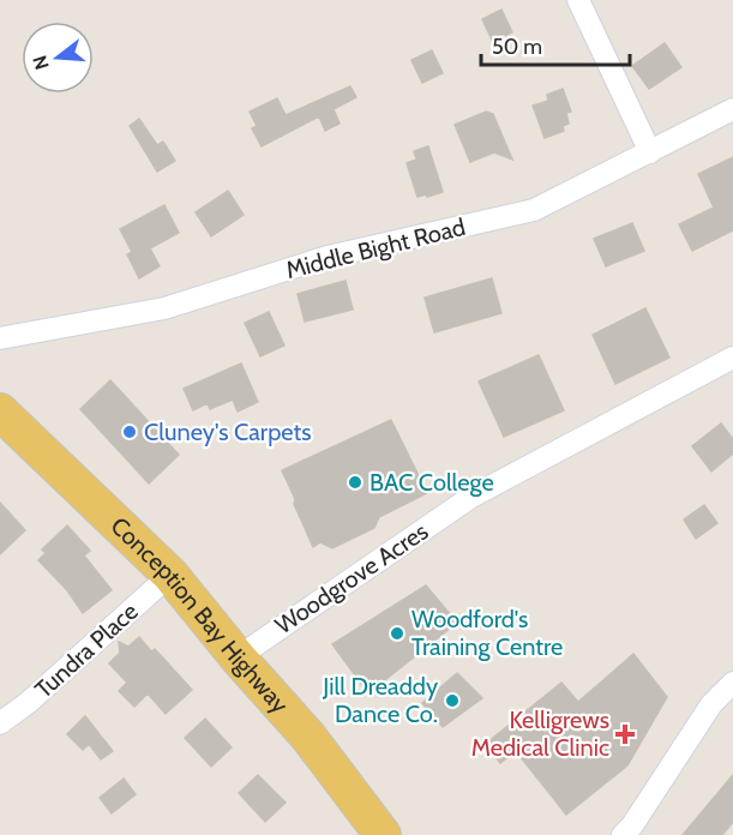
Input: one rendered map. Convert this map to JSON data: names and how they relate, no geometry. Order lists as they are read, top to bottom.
{
  "streets": {
    "main road": ["Conception Bay Highway"],
    "street": ["Middle Bight Road", "Woodgrove Acres", "Tundra Place"]
  },
  "crossings": [
    ["Woodgrove Acres", "Conception Bay Highway"],
    ["Conception Bay Highway", "Tundra Place"]
  ],
  "places": {
    "other": [
      "Cluney's Carpets",
      "BAC College",
      "Woodford's Training Centre",
      "Jill Dreaddy Dance Co."
    ],
    "health": ["Kelligrews Medical Clinic"]
  },
  "scale_bar": "50 m",
  "north": "left"
}
